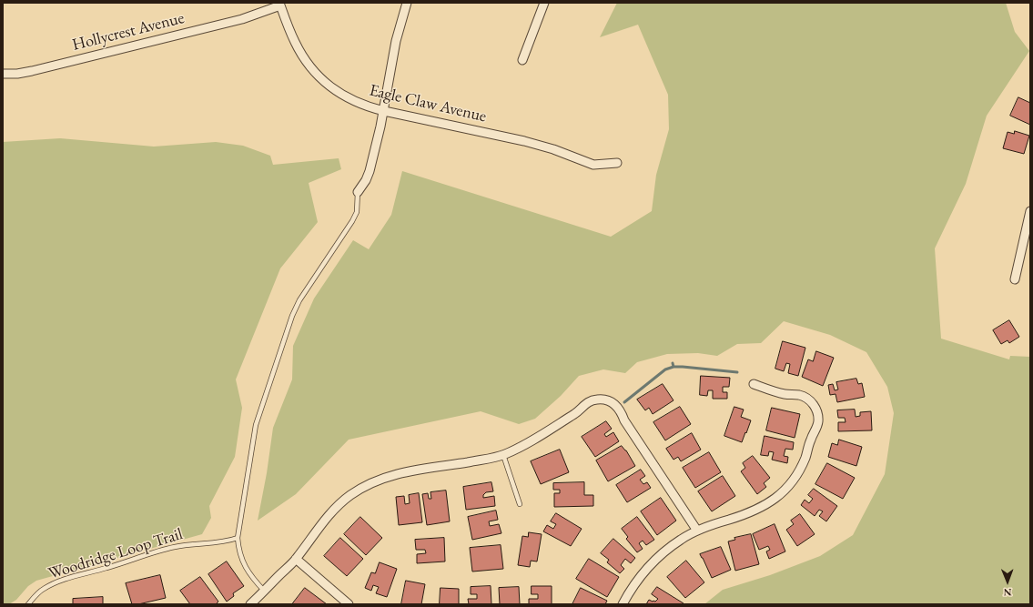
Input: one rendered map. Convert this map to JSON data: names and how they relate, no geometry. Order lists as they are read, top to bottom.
{
  "streets": {
    "street": ["Hollycrest Avenue", "Eagle Claw Avenue"],
    "lane": ["Woodridge Loop Trail"]
  },
  "crossings": [
    ["Hollycrest Avenue", "Eagle Claw Avenue"]
  ],
  "north": "bottom"
}
